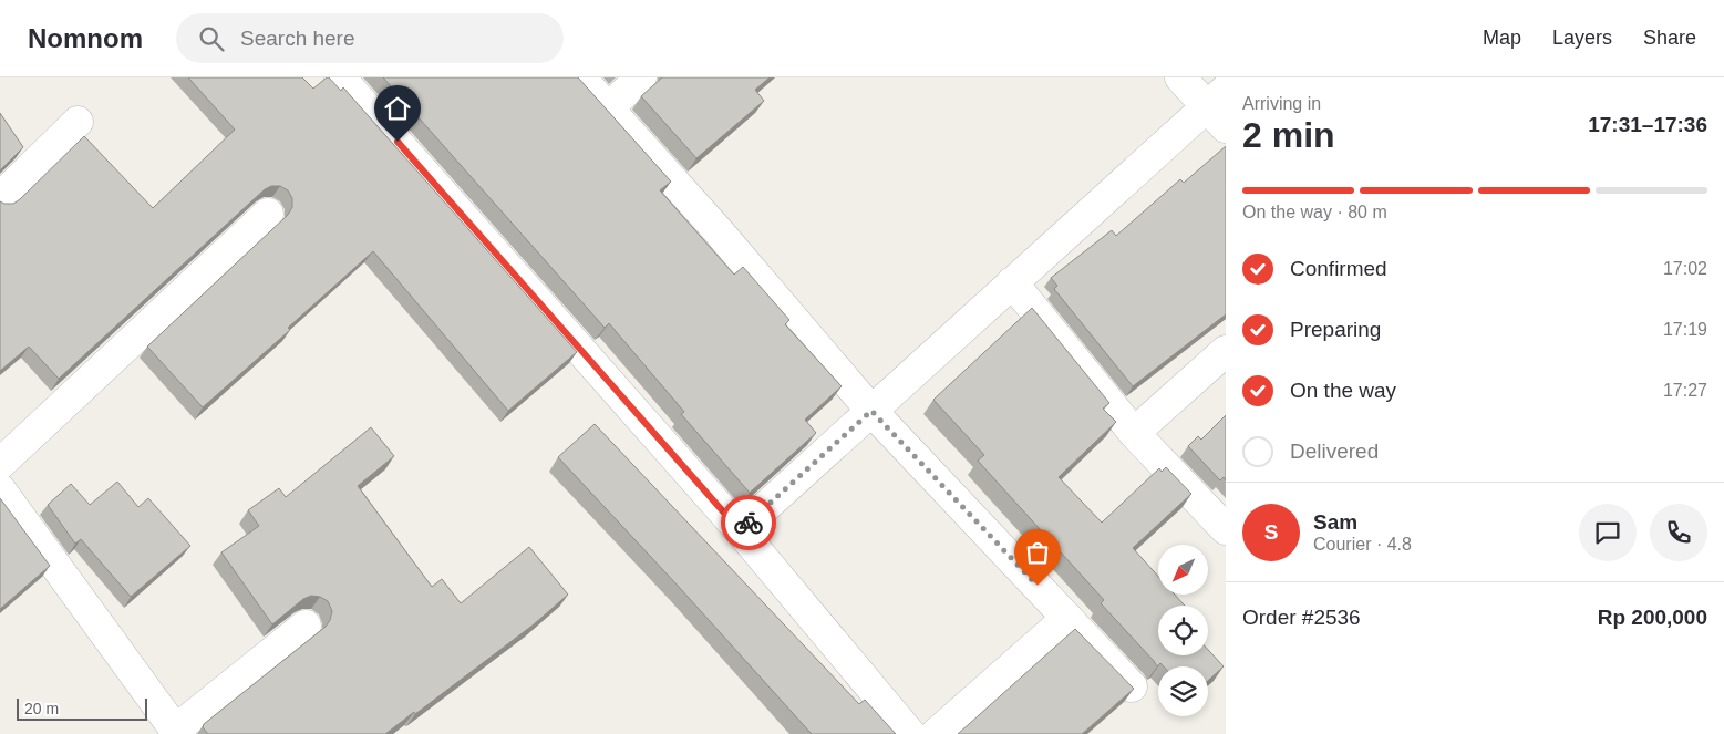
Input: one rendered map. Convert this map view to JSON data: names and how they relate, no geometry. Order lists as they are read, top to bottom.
{
  "scale_bar": "20 m",
  "north": "bottom left",
  "page": {
    "header": "Nomnom",
    "search": "Search here",
    "nav": ["Map", "Layers", "Share"],
    "heading": ["2 min", "Arriving in", "17:31–17:36"],
    "panel": [
      "Sam",
      "Courier · 4.8",
      "Order #2536",
      "Rp 200,000"
    ],
    "bar": "On the way · 80 m",
    "list": [
      ["Confirmed", "17:02"],
      ["Preparing", "17:19"],
      ["On the way", "17:27"],
      "Delivered"
    ],
    "round": "S",
    "scale": "20 m"
  }
}
